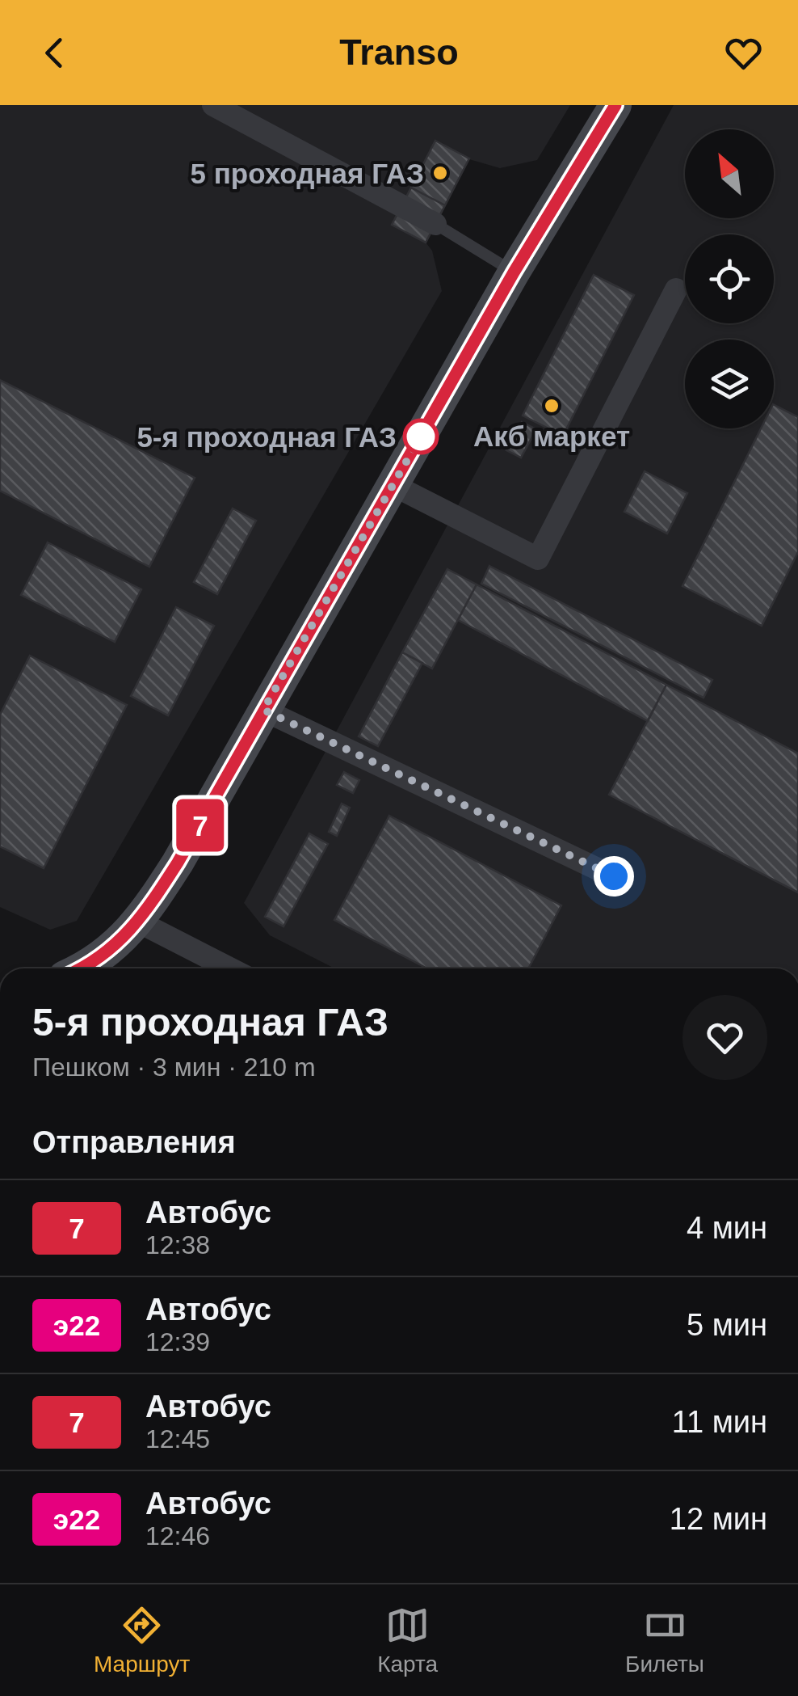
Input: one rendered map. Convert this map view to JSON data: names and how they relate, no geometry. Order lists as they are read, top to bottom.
{
  "places": ["5 проходная ГАЗ", "Акб маркет", "5-я проходная ГАЗ"],
  "lines": ["bus line 7"],
  "north": "top left",
  "page": {
    "header": "Transo",
    "on_map": "7",
    "heading": [
      ["5-я проходная ГАЗ", "Пешком · 3 мин · 210 m"],
      "Отправления"
    ],
    "list": [
      {
        "mark": "7",
        "name": "Автобус",
        "note": "12:38",
        "value": "4 мин"
      },
      {
        "mark": "э22",
        "name": "Автобус",
        "note": "12:39",
        "value": "5 мин"
      },
      {
        "mark": "7",
        "name": "Автобус",
        "note": "12:45",
        "value": "11 мин"
      },
      {
        "mark": "э22",
        "name": "Автобус",
        "note": "12:46",
        "value": "12 мин"
      }
    ],
    "tabs": ["Маршрут", "Карта", "Билеты"]
  }
}
